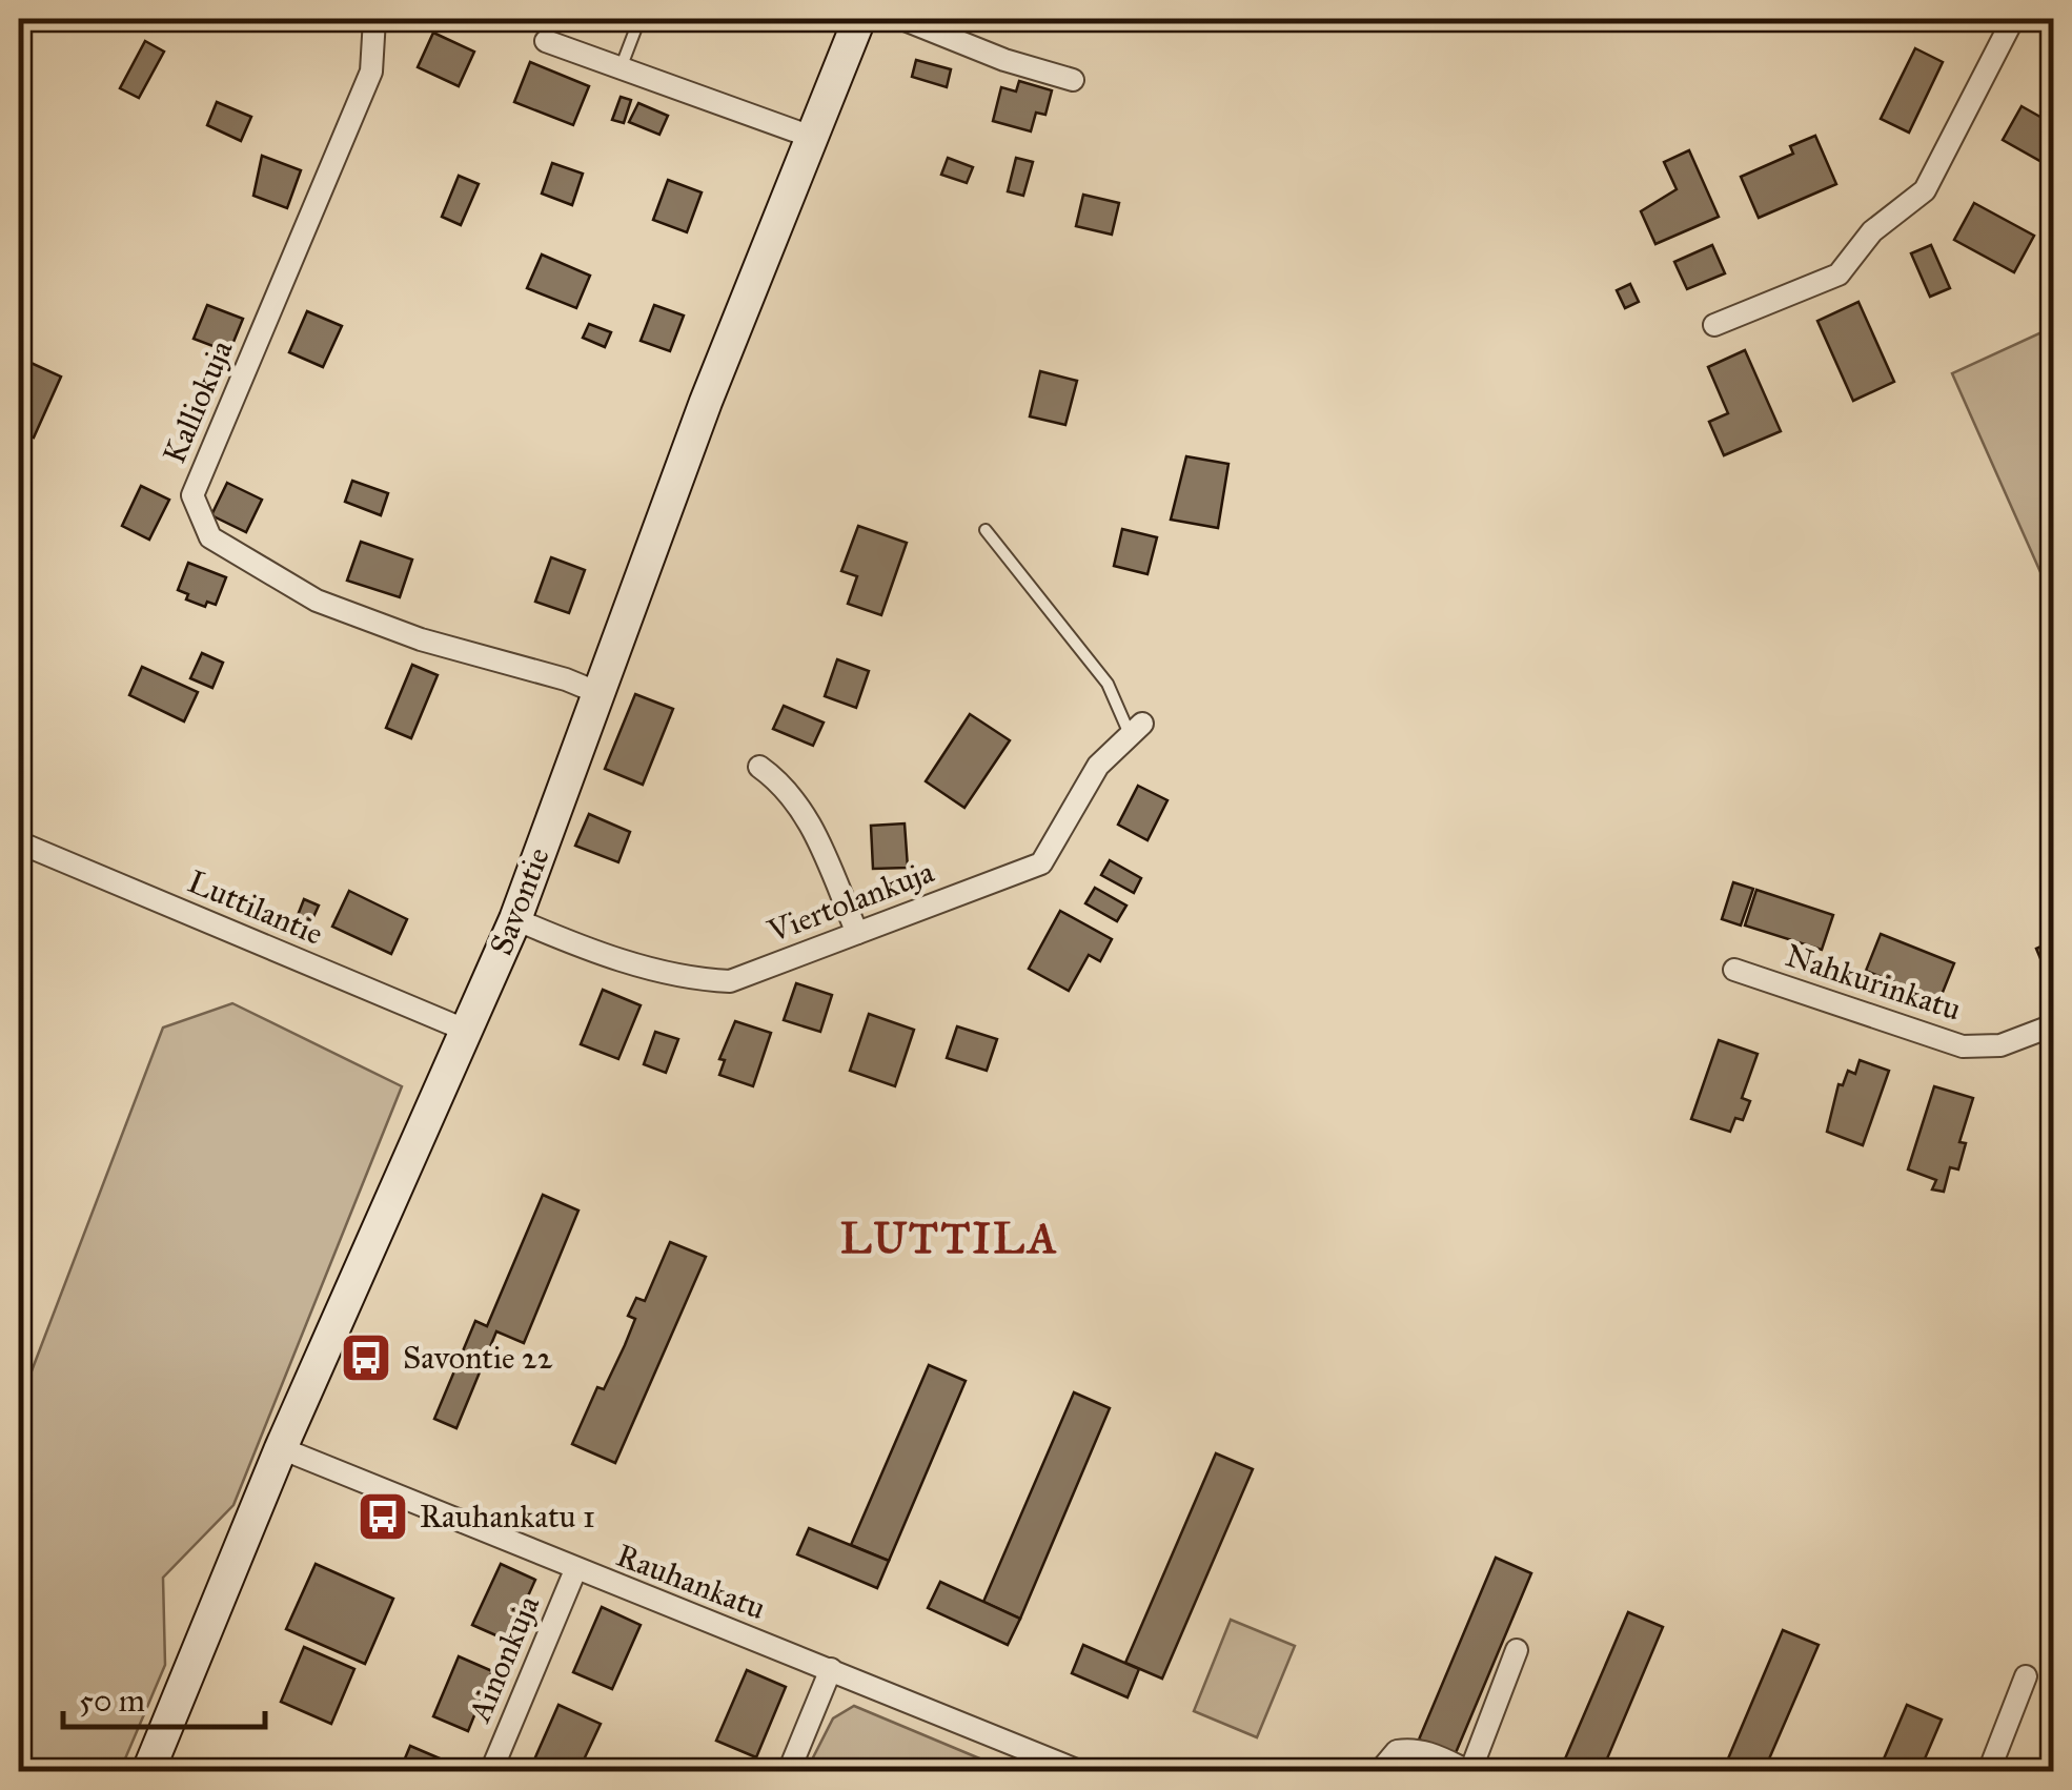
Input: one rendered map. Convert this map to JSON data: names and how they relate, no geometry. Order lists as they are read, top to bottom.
{
  "streets": {
    "street": [
      "Kalliokuja",
      "Savontie",
      "Viertolankuja",
      "Luttilantie",
      "Nahkurinkatu",
      "Rauhankatu",
      "Ainonkuja"
    ]
  },
  "crossings": [
    ["Kalliokuja", "Savontie"],
    ["Savontie", "Viertolankuja"],
    ["Savontie", "Luttilantie"],
    ["Savontie", "Rauhankatu"],
    ["Rauhankatu", "Ainonkuja"]
  ],
  "districts": ["LUTTILA"],
  "places": {
    "bus stop": ["Savontie 22", "Rauhankatu 1"]
  },
  "scale_bar": "50 m"
}
